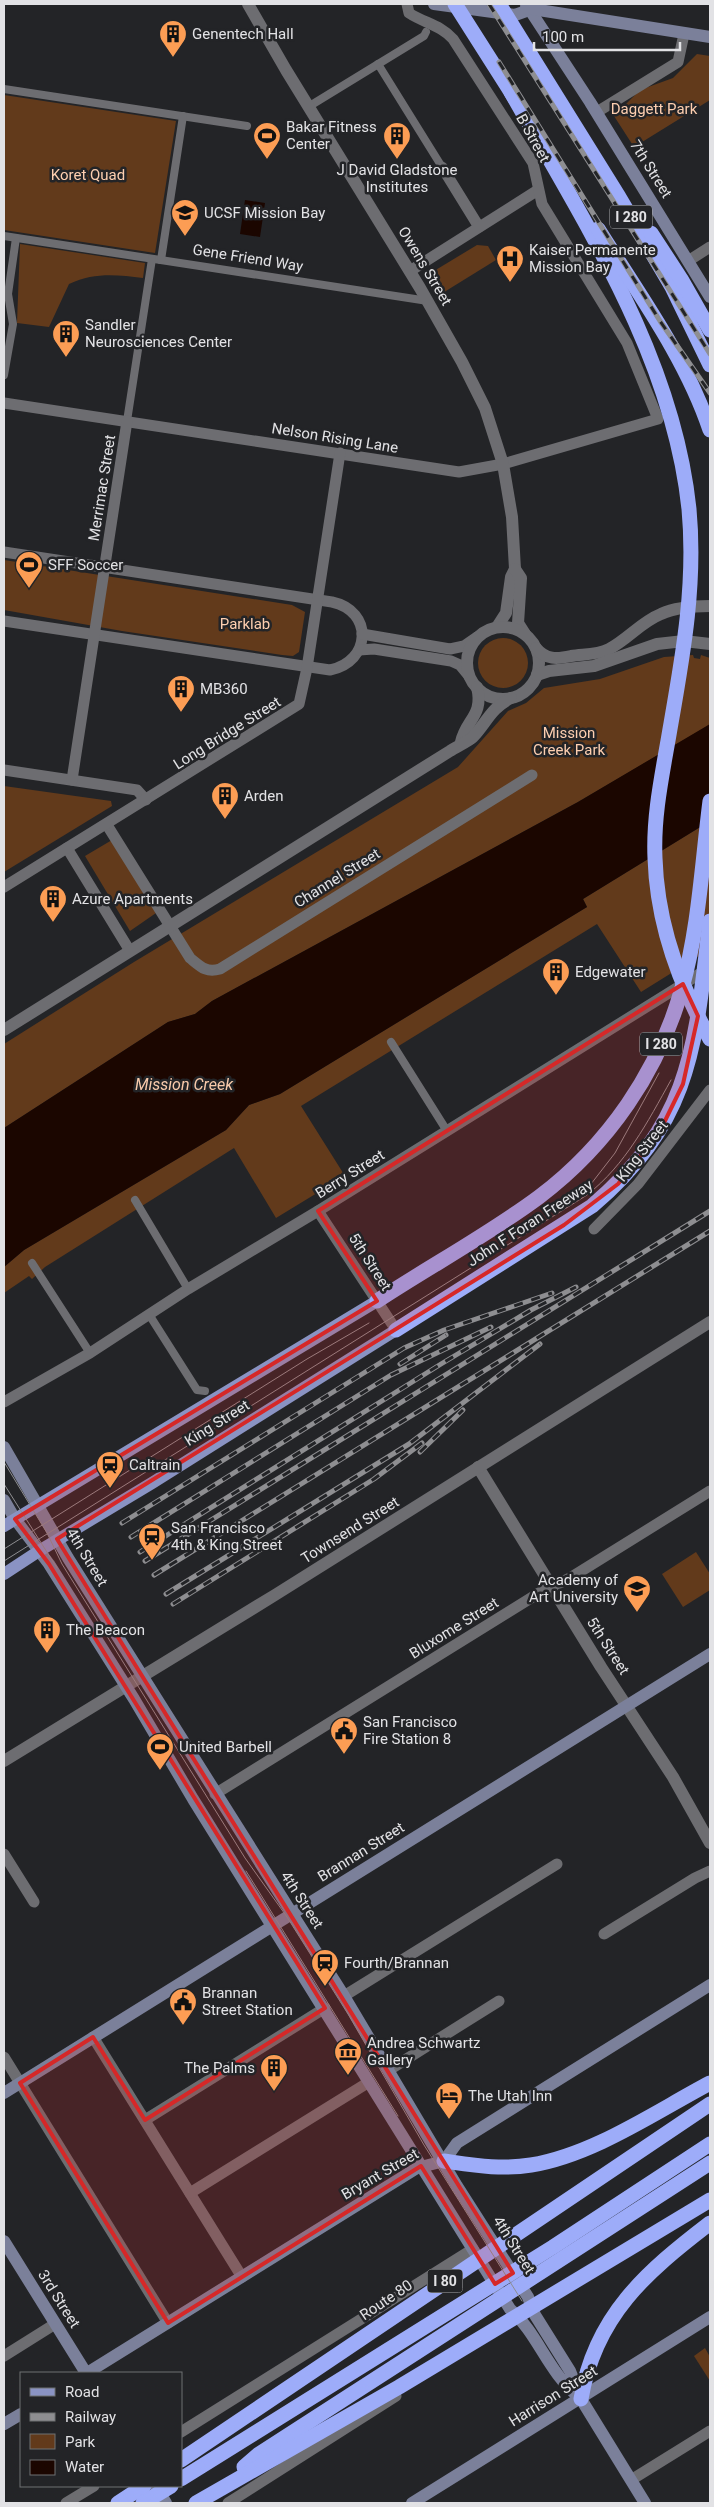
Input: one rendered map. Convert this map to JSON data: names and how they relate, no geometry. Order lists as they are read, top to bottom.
{
  "streets": {
    "highway": [
      "I 280",
      "John F Foran Freeway",
      "I 80",
      "Route 80"
    ],
    "main road": [
      "7th Street",
      "King Street",
      "4th Street",
      "Brannan Street",
      "Bryant Street",
      "3rd Street",
      "Harrison Street"
    ],
    "street": [
      "B Street",
      "Gene Friend Way",
      "Owens Street",
      "Nelson Rising Lane",
      "Merrimac Street",
      "Long Bridge Street",
      "Channel Street",
      "Berry Street",
      "5th Street",
      "Townsend Street",
      "Bluxome Street"
    ]
  },
  "crossings": [
    ["B Street", "Nelson Rising Lane"],
    ["I 280", "King Street"],
    ["I 280", "5th Street"],
    ["Gene Friend Way", "Owens Street"],
    ["Gene Friend Way", "Merrimac Street"],
    ["Owens Street", "Nelson Rising Lane"],
    ["Nelson Rising Lane", "Merrimac Street"],
    ["Nelson Rising Lane", "Long Bridge Street"],
    ["King Street", "John F Foran Freeway"],
    ["King Street", "5th Street"],
    ["King Street", "4th Street"],
    ["Berry Street", "5th Street"],
    ["John F Foran Freeway", "5th Street"],
    ["5th Street", "Townsend Street"],
    ["5th Street", "Bluxome Street"],
    ["5th Street", "Brannan Street"],
    ["Townsend Street", "4th Street"],
    ["4th Street", "Bluxome Street"],
    ["4th Street", "Brannan Street"],
    ["4th Street", "Bryant Street"],
    ["4th Street", "Harrison Street"]
  ],
  "water": ["Mission Creek"],
  "parks": [
    "Daggett Park",
    "Koret Quad",
    "Parklab",
    "Mission Creek Park"
  ],
  "places": {
    "building": [
      "Genentech Hall",
      "J David Gladstone Institutes",
      "Sandler Neurosciences Center",
      "MB360",
      "Arden",
      "Azure Apartments",
      "Edgewater",
      "The Beacon",
      "The Palms"
    ],
    "sports": ["Bakar Fitness Center", "SFF Soccer", "United Barbell"],
    "school or university": ["UCSF Mission Bay", "Academy of Art University"],
    "hospital": ["Kaiser Permanente Mission Bay"],
    "station": ["Caltrain", "San Francisco 4th & King Street", "Fourth/Brannan"],
    "public building": ["San Francisco Fire Station 8", "Brannan Street Station"],
    "museum": ["Andrea Schwartz Gallery"],
    "hotel": ["The Utah Inn"]
  },
  "legend": [
    "Road",
    "Railway",
    "Park",
    "Water"
  ],
  "scale_bar": "100 m"
}
